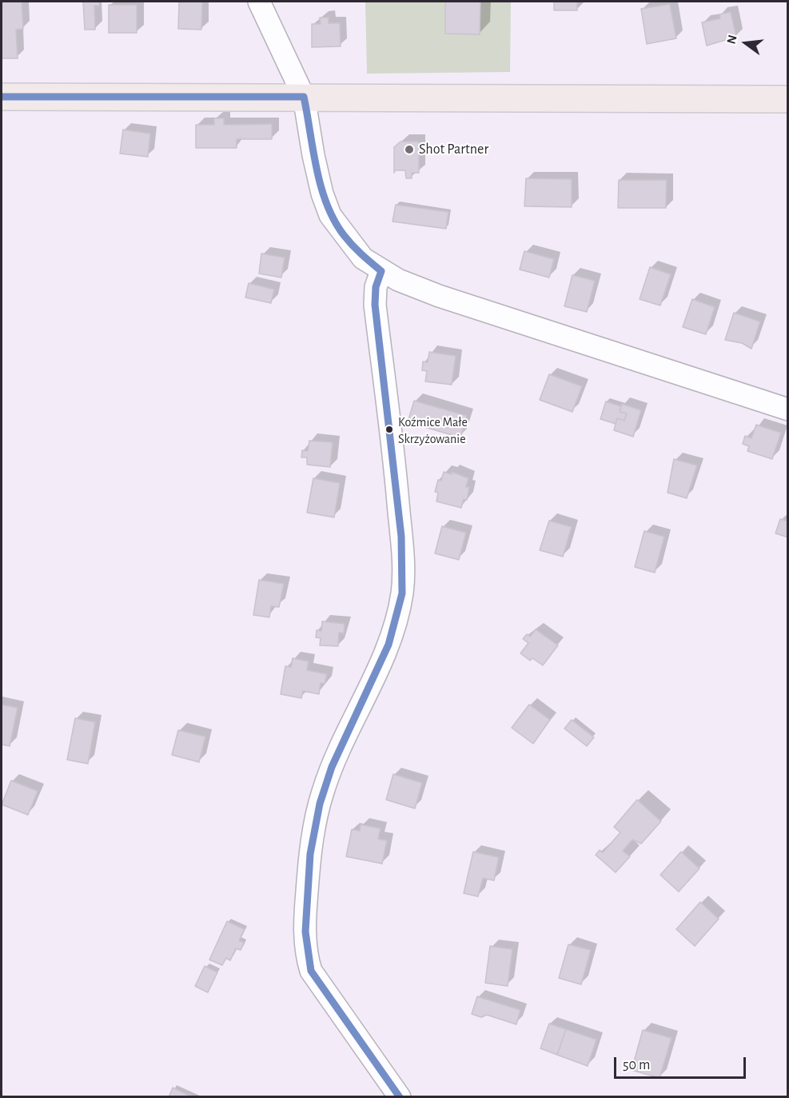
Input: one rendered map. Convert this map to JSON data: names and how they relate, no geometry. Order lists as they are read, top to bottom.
{
  "places": ["Shot Partner", "Koźmice Małe Skrzyżowanie"],
  "scale_bar": "50 m",
  "north": "left"
}
